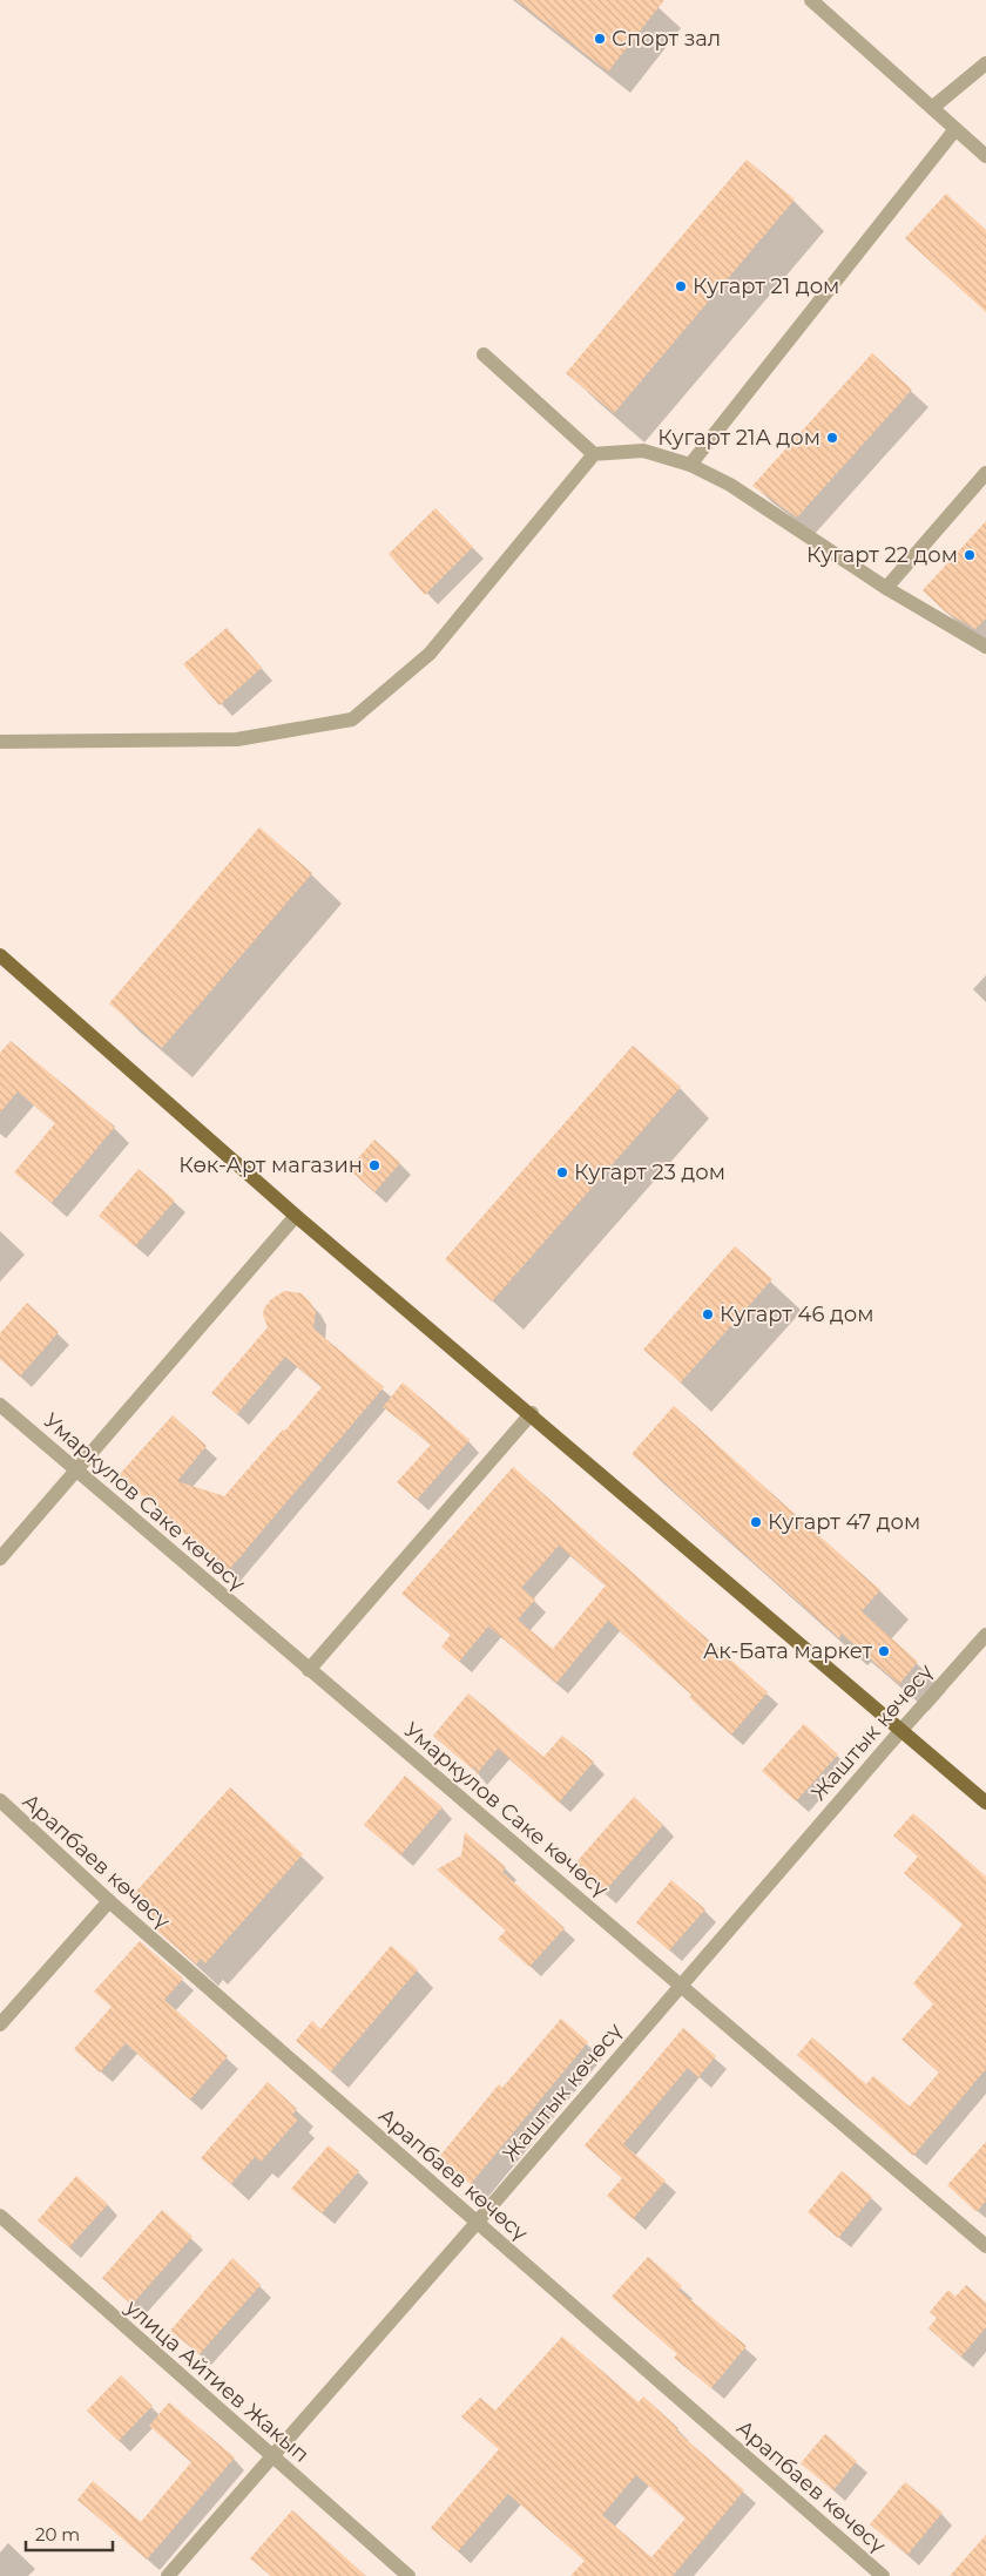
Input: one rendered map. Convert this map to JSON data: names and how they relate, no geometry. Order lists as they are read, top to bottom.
{
  "streets": {
    "street": [
      "Умаркулов Саке көчөсү",
      "Жаштык көчөсү",
      "Арапбаев көчөсү",
      "улица Айтиев Жакып"
    ]
  },
  "crossings": [
    ["Умаркулов Саке көчөсү", "Жаштык көчөсү"],
    ["Жаштык көчөсү", "Арапбаев көчөсү"],
    ["Жаштык көчөсү", "улица Айтиев Жакып"]
  ],
  "places": [
    "Спорт зал",
    "Кугарт 21 дом",
    "Кугарт 21А дом",
    "Кугарт 22 дом",
    "Көк-Арт магазин",
    "Кугарт 23 дом",
    "Кугарт 46 дом",
    "Кугарт 47 дом",
    "Ак-Бата маркет"
  ],
  "scale_bar": "20 m"
}
